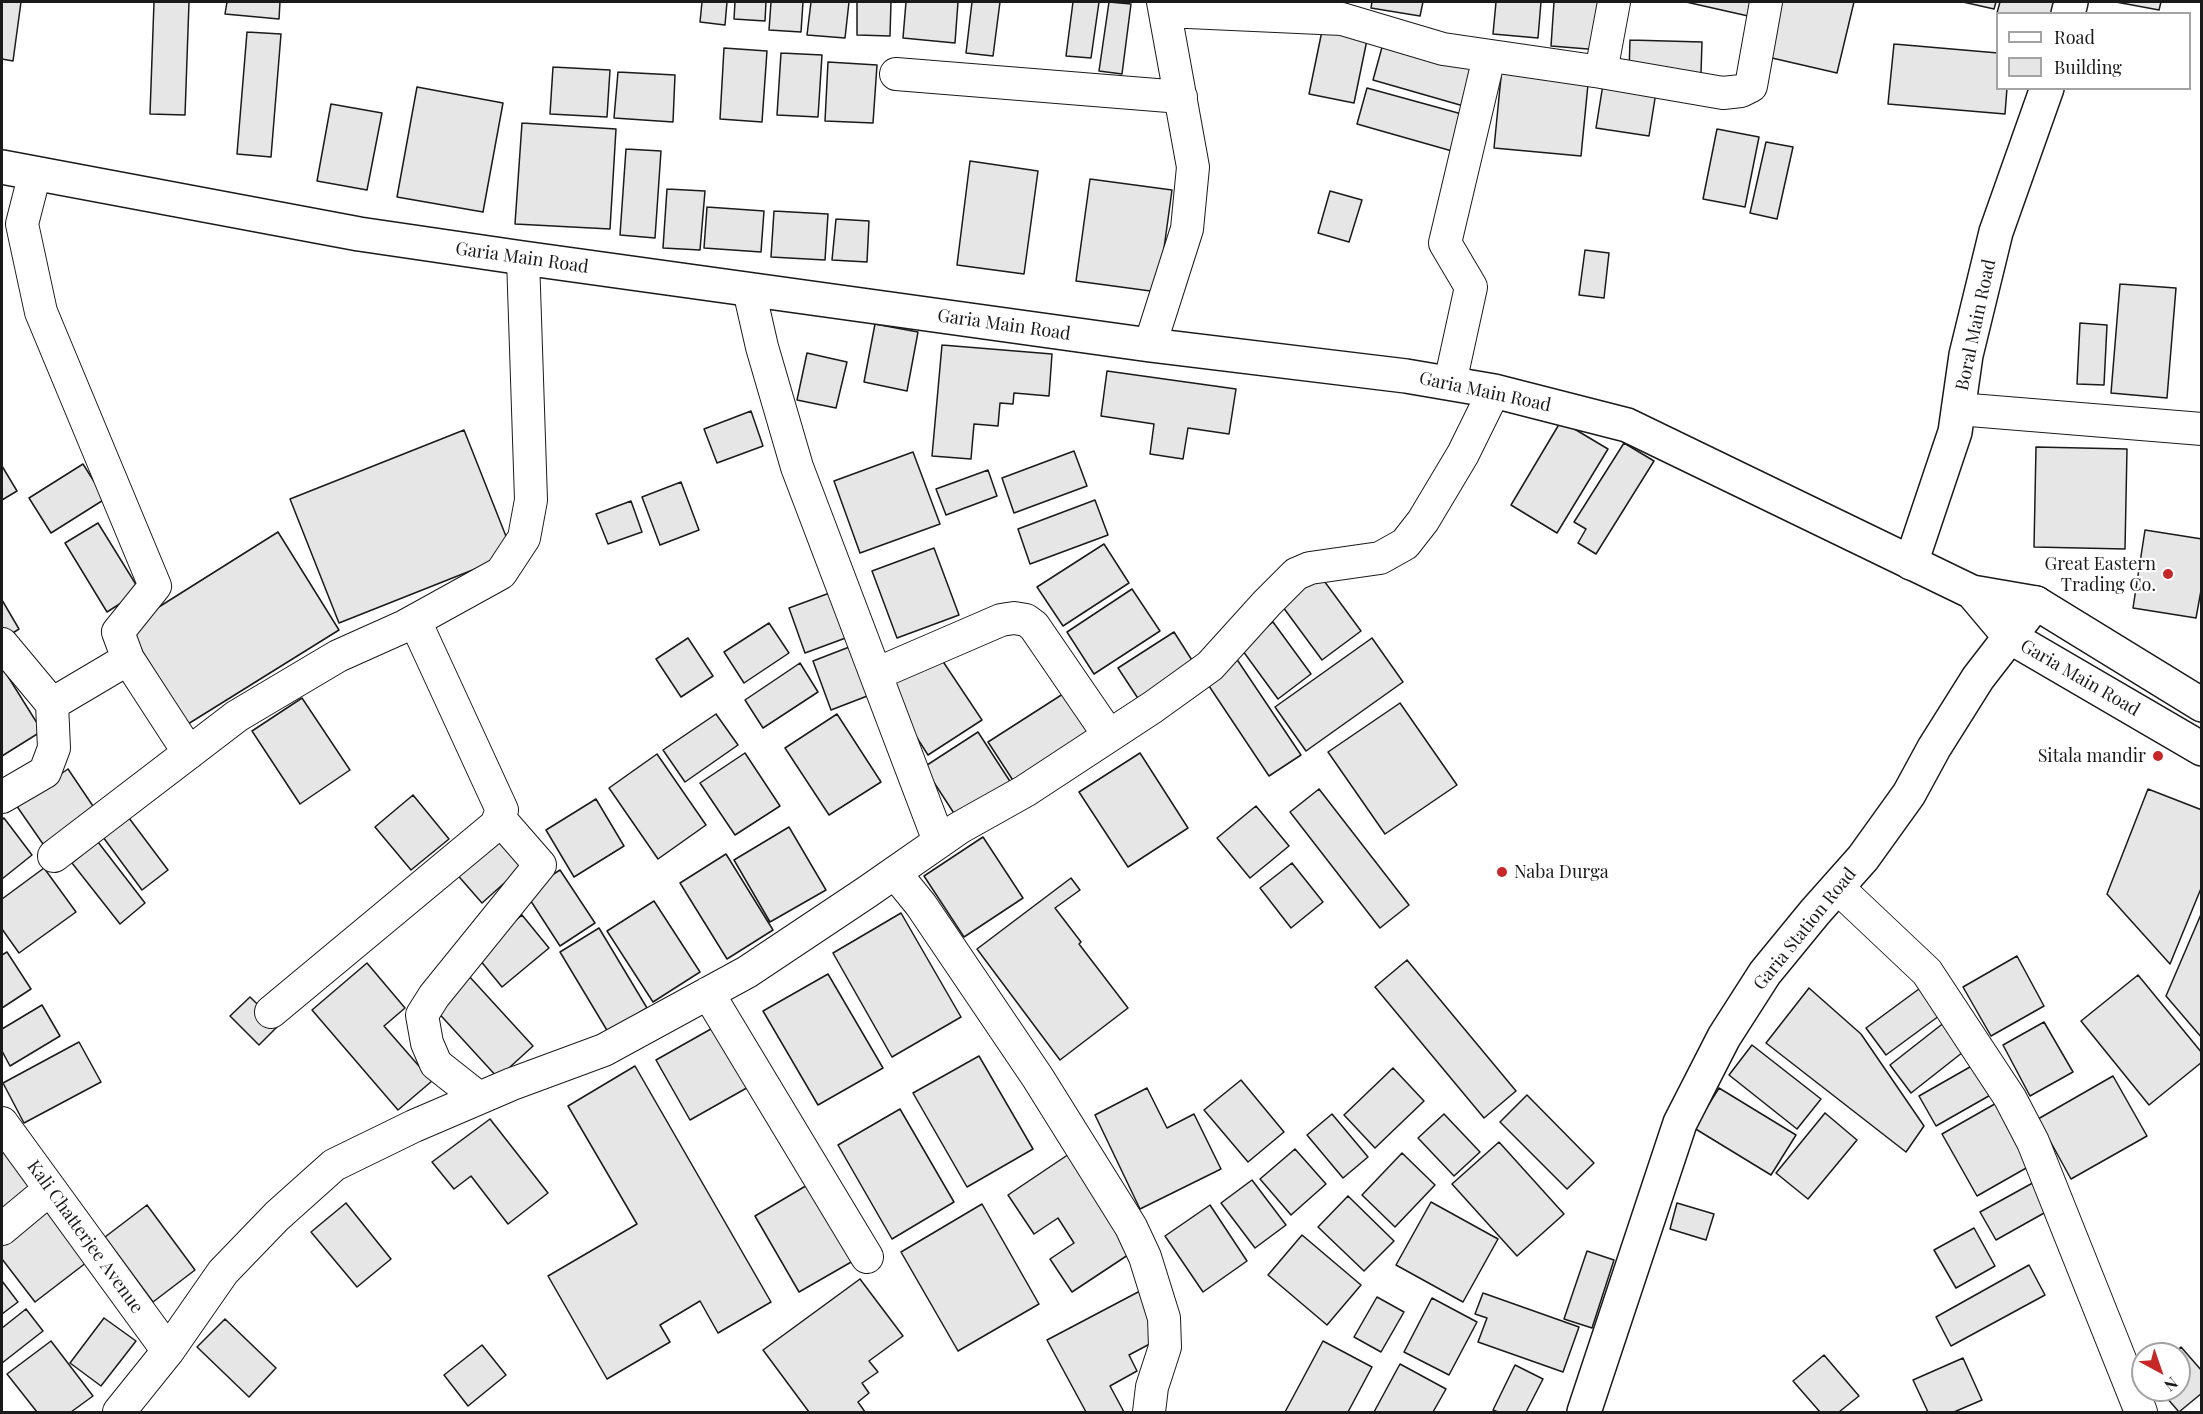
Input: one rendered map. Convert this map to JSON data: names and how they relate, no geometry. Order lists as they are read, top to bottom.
{
  "streets": {
    "main road": ["Garia Main Road", "Boral Main Road", "Garia Station Road"],
    "street": ["Kali Chatterjee Avenue"]
  },
  "crossings": [
    ["Garia Main Road", "Boral Main Road"],
    ["Garia Main Road", "Garia Station Road"]
  ],
  "places": ["Great Eastern Trading Co.", "Sitala mandir", "Naba Durga"],
  "legend": ["Road", "Building"],
  "north": "bottom right"
}
